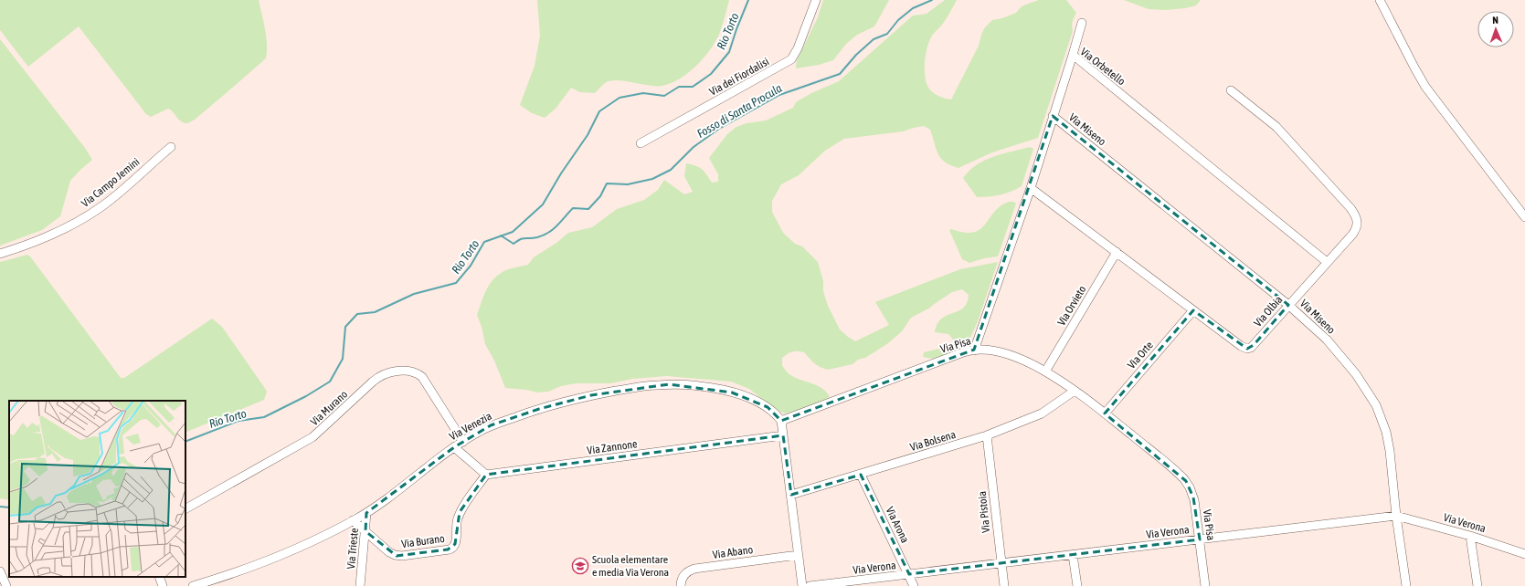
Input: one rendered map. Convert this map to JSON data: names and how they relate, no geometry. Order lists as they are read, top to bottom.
{
  "streets": {
    "street": [
      "Via Orbetello",
      "Via dei Fiordalisi",
      "Via Miseno",
      "Via Campo Jemini",
      "Via Orvieto",
      "Via Olbia",
      "Via Pisa",
      "Via Orte",
      "Via Murano",
      "Via Venezia",
      "Via Bolsena",
      "Via Zannone",
      "Via Pistoia",
      "Via Verona",
      "Via Arona",
      "Via Burano",
      "Via Trieste",
      "Via Abano"
    ]
  },
  "crossings": [
    ["Via Orbetello", "Via Miseno"],
    ["Via Orbetello", "Via Olbia"],
    ["Via Orbetello", "Via Pisa"],
    ["Via Miseno", "Via Olbia"],
    ["Via Miseno", "Via Verona"],
    ["Via Orvieto", "Via Olbia"],
    ["Via Orvieto", "Via Pisa"],
    ["Via Olbia", "Via Orte"],
    ["Via Pisa", "Via Orte"],
    ["Via Pisa", "Via Venezia"],
    ["Via Pisa", "Via Bolsena"],
    ["Via Pisa", "Via Verona"],
    ["Via Murano", "Via Venezia"],
    ["Via Venezia", "Via Trieste"],
    ["Via Bolsena", "Via Pistoia"],
    ["Via Bolsena", "Via Arona"],
    ["Via Zannone", "Via Burano"],
    ["Via Pistoia", "Via Verona"],
    ["Via Verona", "Via Arona"],
    ["Via Burano", "Via Trieste"]
  ],
  "water": ["Rio Torto", "Fosso di Santa Procula"],
  "places": {
    "school or university": ["Scuola elementare e media Via Verona"]
  },
  "north": "top"
}
